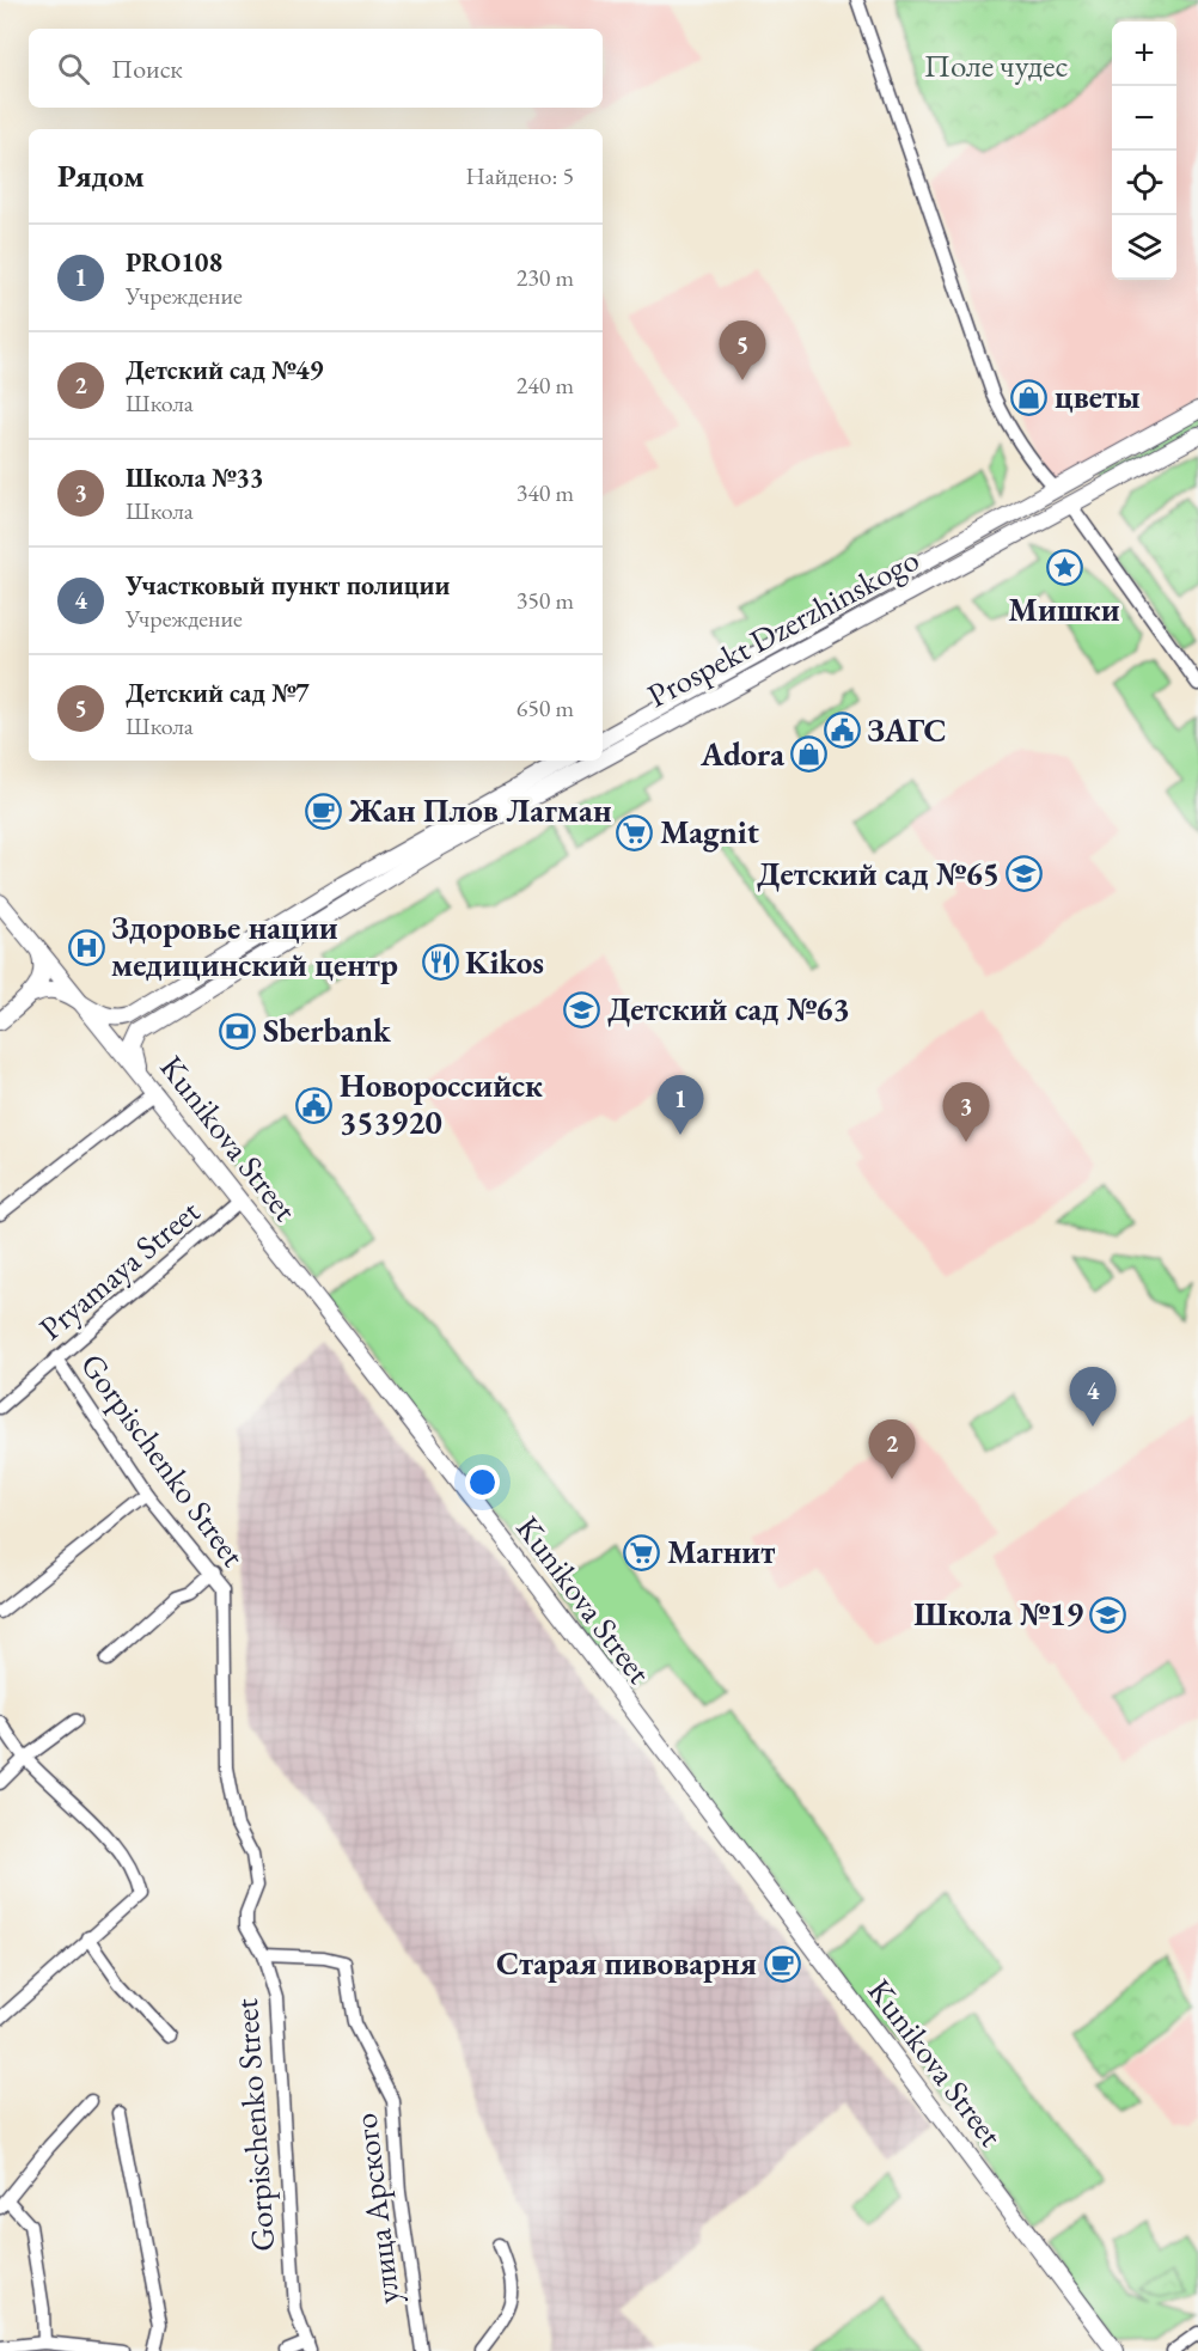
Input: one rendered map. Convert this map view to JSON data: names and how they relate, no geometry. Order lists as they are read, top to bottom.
{
  "streets": {
    "street": [
      "Prospekt Dzerzhinskogo",
      "Kunikova Street",
      "Pryamaya Street",
      "Gorpischenko Street",
      "улица Арского"
    ]
  },
  "crossings": [
    ["Kunikova Street", "Pryamaya Street"],
    ["Pryamaya Street", "Gorpischenko Street"],
    ["Gorpischenko Street", "улица Арского"]
  ],
  "parks": ["Поле чудес"],
  "places": {
    "shop": ["цветы", "Adora"],
    "place": ["Мишки"],
    "public building": ["ЗАГС", "Новороссийск 353920"],
    "cafe": ["Жан Плов Лагман", "Старая пивоварня"],
    "supermarket": ["Magnit", "Магнит"],
    "school or university": ["Детский сад №65", "Детский сад №63", "Школа №19"],
    "hospital": ["Здоровье нации медицинский центр"],
    "restaurant": ["Kikos"],
    "bank": ["Sberbank"]
  },
  "page": {
    "map_buttons": ["+", "−"],
    "search": "Поиск",
    "heading": ["Рядом", "Найдено: 5"],
    "list": [
      {
        "mark": "1",
        "name": "PRO108",
        "note": "Учреждение",
        "value": "230 m"
      },
      {
        "mark": "2",
        "name": "Детский сад №49",
        "note": "Школа",
        "value": "240 m"
      },
      {
        "mark": "3",
        "name": "Школа №33",
        "note": "Школа",
        "value": "340 m"
      },
      {
        "mark": "4",
        "name": "Участковый пункт полиции",
        "note": "Учреждение",
        "value": "350 m"
      },
      {
        "mark": "5",
        "name": "Детский сад №7",
        "note": "Школа",
        "value": "650 m"
      }
    ],
    "pins": [
      "5",
      "1",
      "3",
      "4",
      "2"
    ]
  }
}
